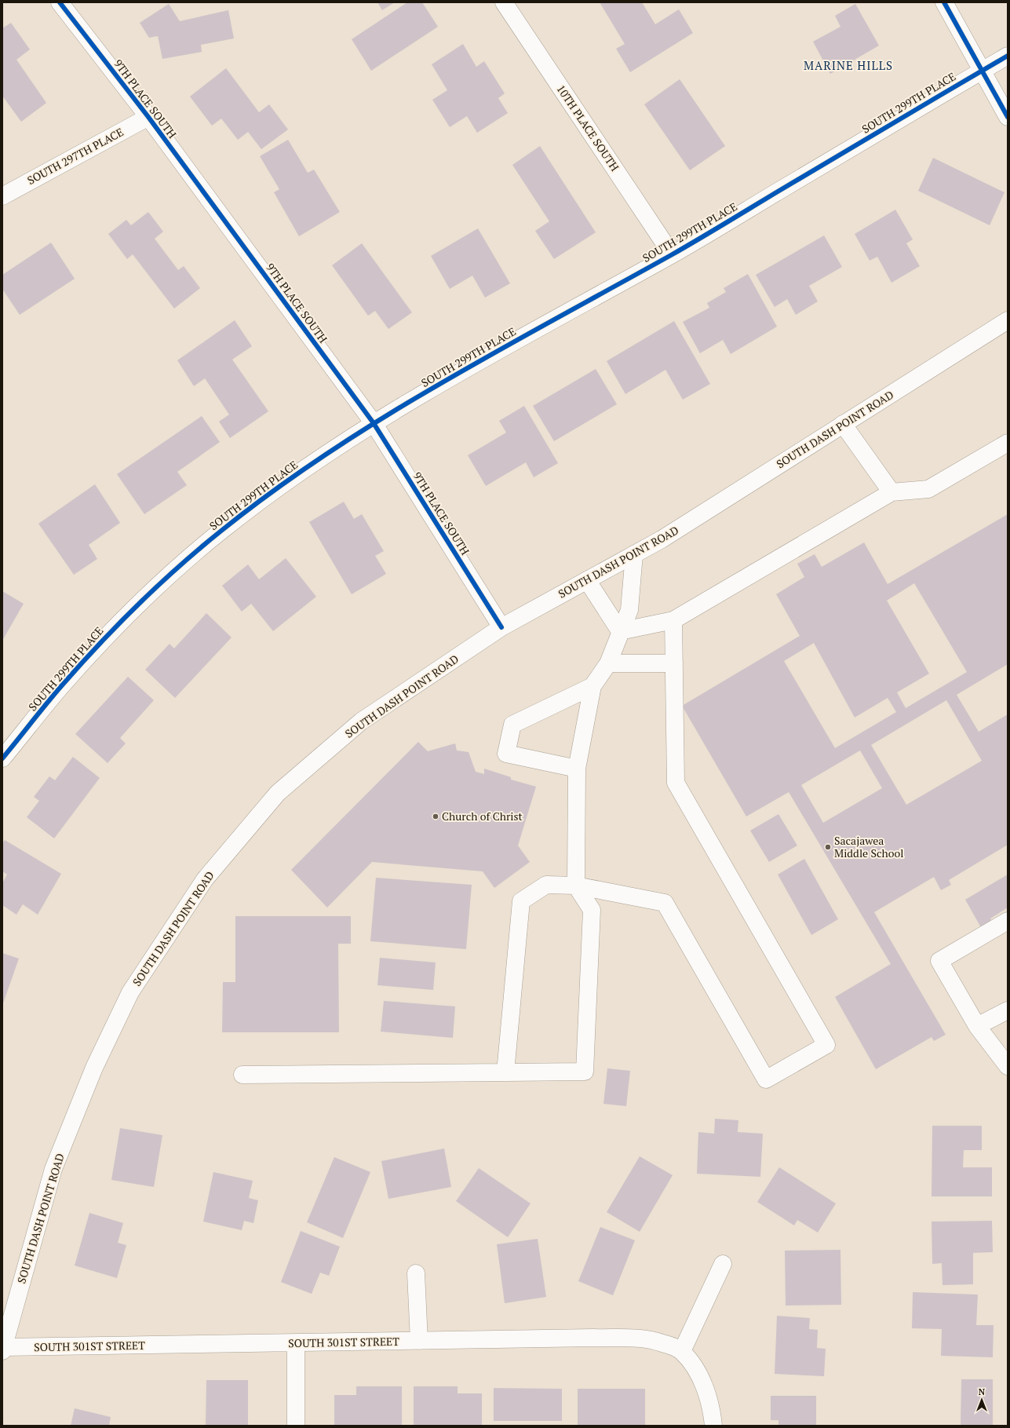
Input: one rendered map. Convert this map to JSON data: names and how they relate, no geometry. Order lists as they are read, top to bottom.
{
  "streets": {
    "street": [
      "9TH PLACE SOUTH",
      "SOUTH 299TH PLACE",
      "10TH PLACE SOUTH",
      "SOUTH 297TH PLACE",
      "SOUTH DASH POINT ROAD",
      "SOUTH 301ST STREET"
    ]
  },
  "crossings": [
    ["9TH PLACE SOUTH", "SOUTH 299TH PLACE"],
    ["9TH PLACE SOUTH", "SOUTH 297TH PLACE"],
    ["9TH PLACE SOUTH", "SOUTH DASH POINT ROAD"],
    ["SOUTH 299TH PLACE", "10TH PLACE SOUTH"],
    ["SOUTH DASH POINT ROAD", "SOUTH 301ST STREET"]
  ],
  "districts": ["MARINE HILLS"],
  "places": ["Church of Christ", "Sacajawea Middle School"],
  "north": "top"
}
